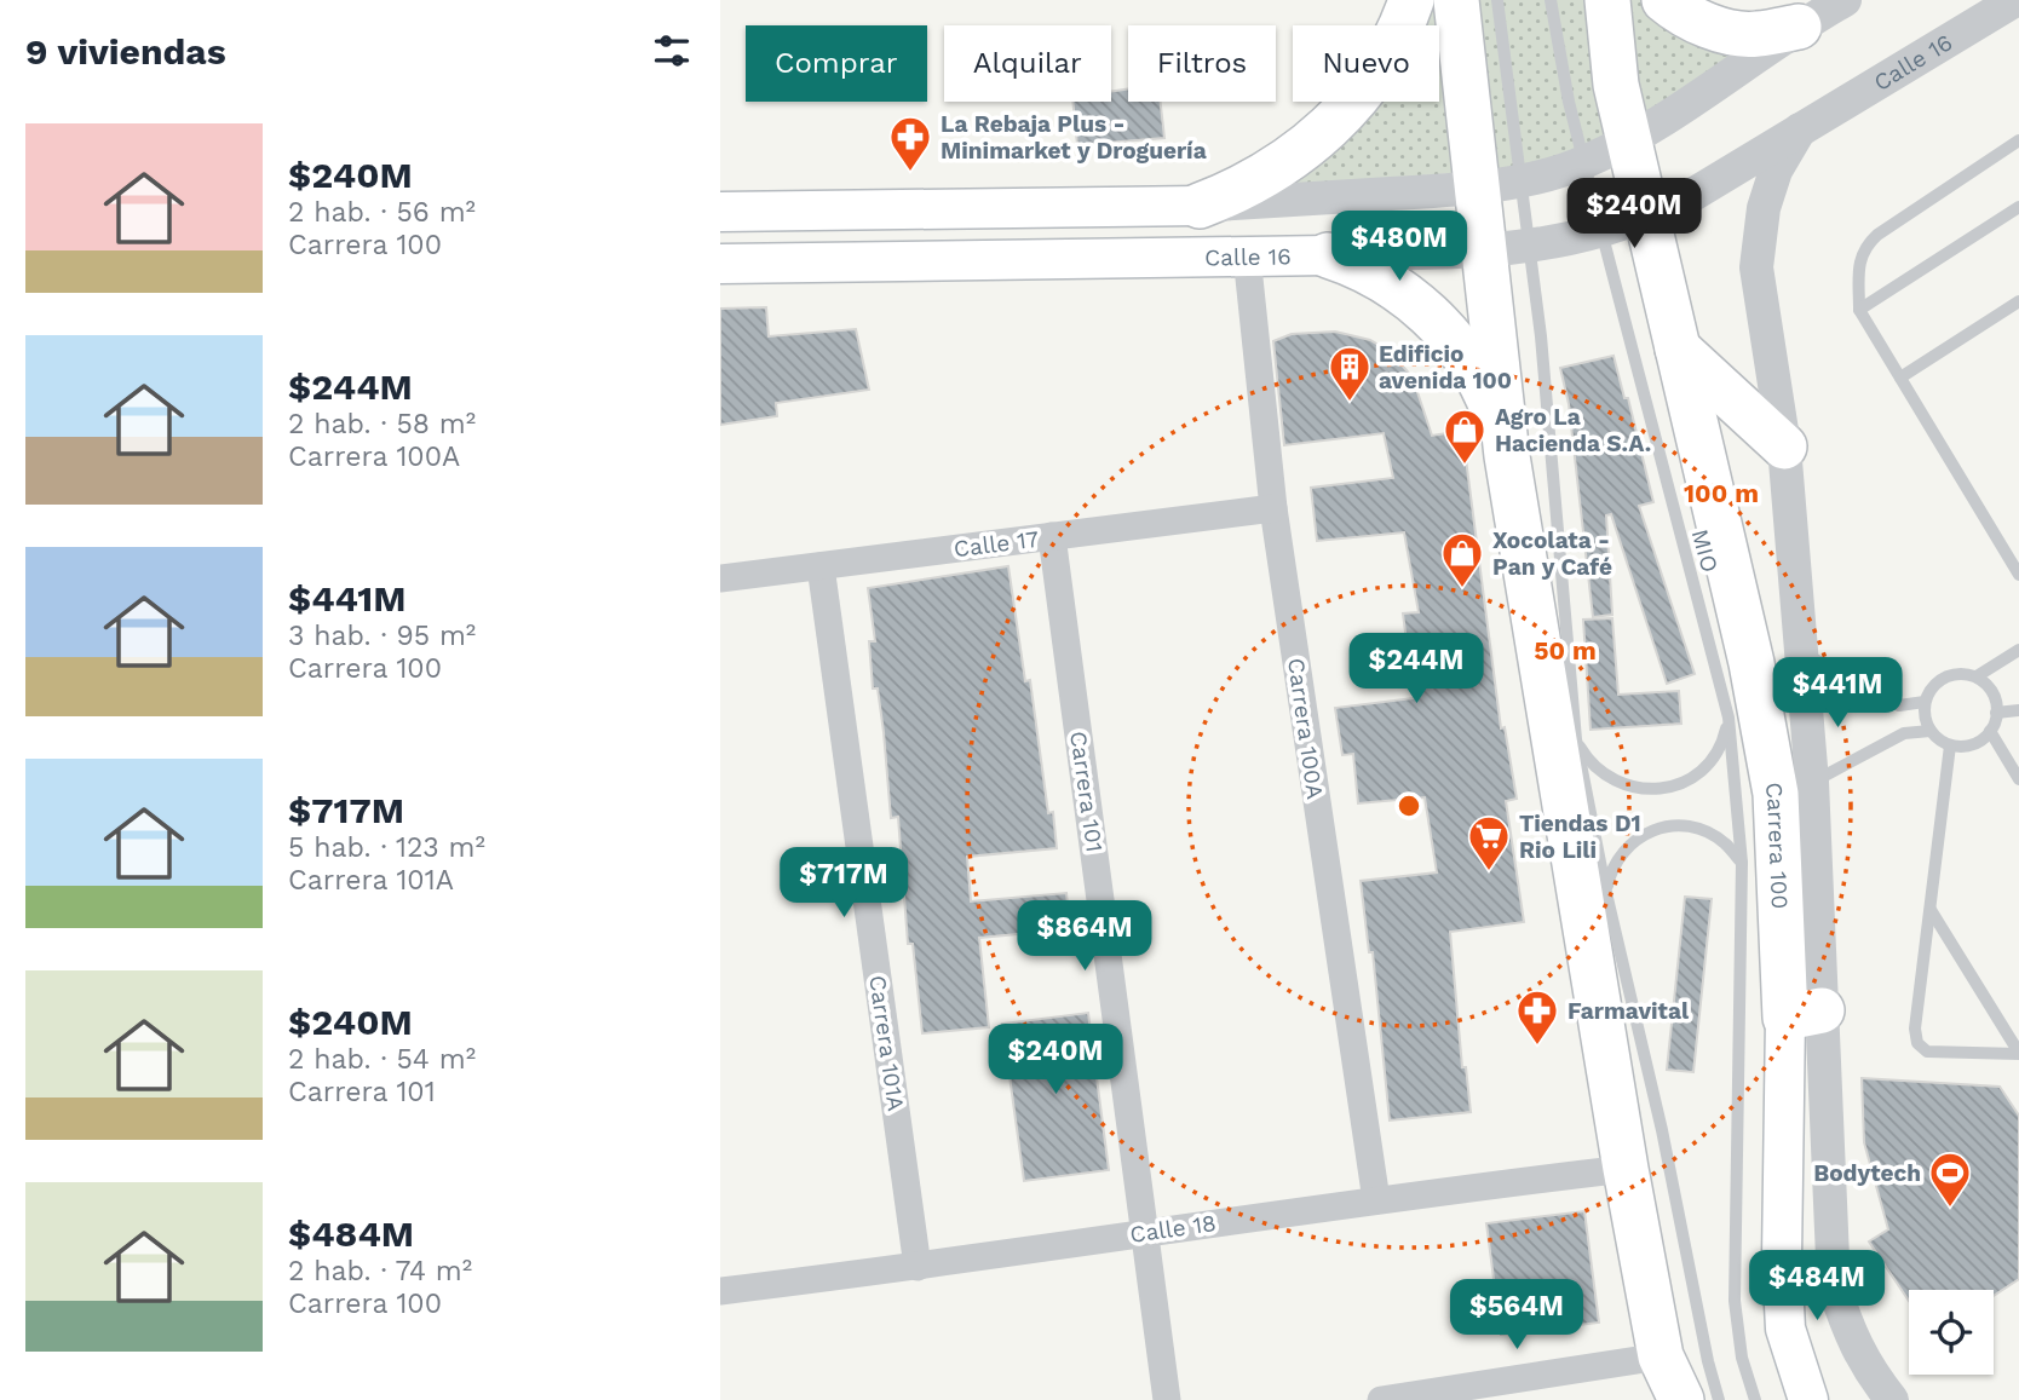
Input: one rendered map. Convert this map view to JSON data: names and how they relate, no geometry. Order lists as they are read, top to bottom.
{
  "streets": {
    "main road": ["Calle 16", "Carrera 100"],
    "street": [
      "Calle 17",
      "Carrera 100A",
      "Carrera 101",
      "Carrera 101A",
      "Calle 18"
    ],
    "lane": ["MIO"]
  },
  "crossings": [
    ["Calle 16", "MIO"],
    ["Calle 16", "Carrera 100A"],
    ["Calle 16", "Carrera 100"],
    ["Calle 17", "Carrera 100A"],
    ["Calle 17", "Carrera 101"],
    ["Calle 17", "Carrera 101A"],
    ["Carrera 100A", "Calle 18"],
    ["Carrera 101", "Calle 18"],
    ["Carrera 101A", "Calle 18"]
  ],
  "places": {
    "pharmacy": ["La Rebaja Plus - Minimarket y Droguería", "Farmavital"],
    "building": ["Edificio avenida 100"],
    "shop": ["Agro La Hacienda S.A.", "Xocolata - Pan y Café"],
    "supermarket": ["Tiendas D1 Rio Lili"],
    "sports": ["Bodytech"]
  },
  "page": {
    "heading": "9 viviendas",
    "chip": [
      "Comprar",
      "Alquilar",
      "Filtros",
      "Nuevo"
    ],
    "list": [
      {
        "name": "$240M",
        "note": "2 hab. · 56 m² · Carrera 100"
      },
      {
        "name": "$244M",
        "note": "2 hab. · 58 m² · Carrera 100A"
      },
      {
        "name": "$441M",
        "note": "3 hab. · 95 m² · Carrera 100"
      },
      {
        "name": "$717M",
        "note": "5 hab. · 123 m² · Carrera 101A"
      },
      {
        "name": "$240M",
        "note": "2 hab. · 54 m² · Carrera 101"
      },
      {
        "name": "$484M",
        "note": "2 hab. · 74 m² · Carrera 100"
      }
    ],
    "price": [
      "$240M",
      "$480M",
      "$244M",
      "$441M",
      "$717M",
      "$864M",
      "$240M",
      "$484M",
      "$564M"
    ]
  },
  "rings": ["100 m", "50 m"]
}
